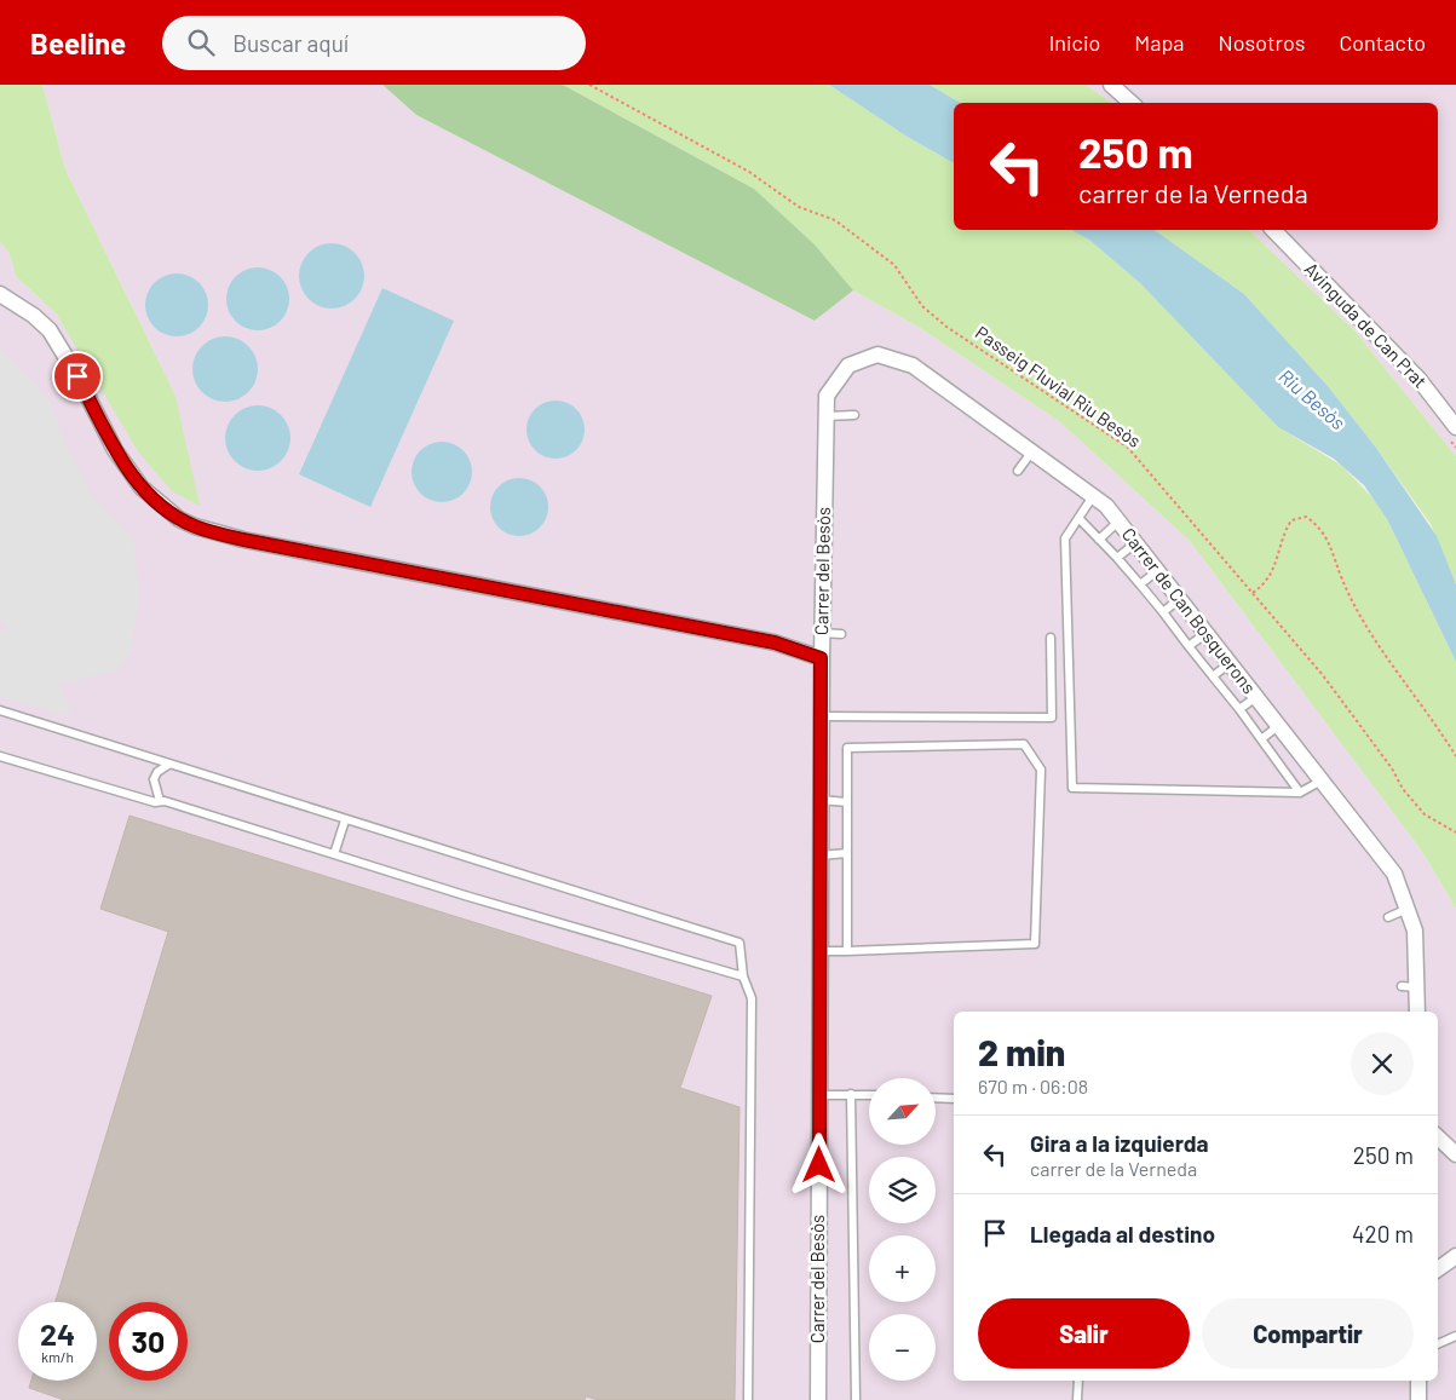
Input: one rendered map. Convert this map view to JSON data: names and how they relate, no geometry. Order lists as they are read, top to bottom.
{
  "streets": {
    "street": ["Avinguda de Can Prat", "Carrer del Besòs", "Carrer de Can Bosquerons"],
    "path": ["Passeig Fluvial Riu Besòs"]
  },
  "crossings": [
    ["Carrer del Besòs", "Carrer de Can Bosquerons"]
  ],
  "water": ["Riu Besòs"],
  "north": "top right",
  "page": {
    "header": "Beeline",
    "search": "Buscar aquí",
    "nav": [
      "Inicio",
      "Mapa",
      "Nosotros",
      "Contacto"
    ],
    "turn": ["250 m", "carrer de la Verneda"],
    "heading": ["2 min", "670 m · 06:08"],
    "map_buttons": ["+", "−"],
    "list": [
      {
        "name": "Gira a la izquierda",
        "note": "carrer de la Verneda",
        "value": "250 m"
      },
      {
        "name": "Llegada al destino",
        "value": "420 m"
      }
    ],
    "buttons": ["Salir", "Compartir"],
    "speed": "24 km/h",
    "limit": "30"
  }
}
